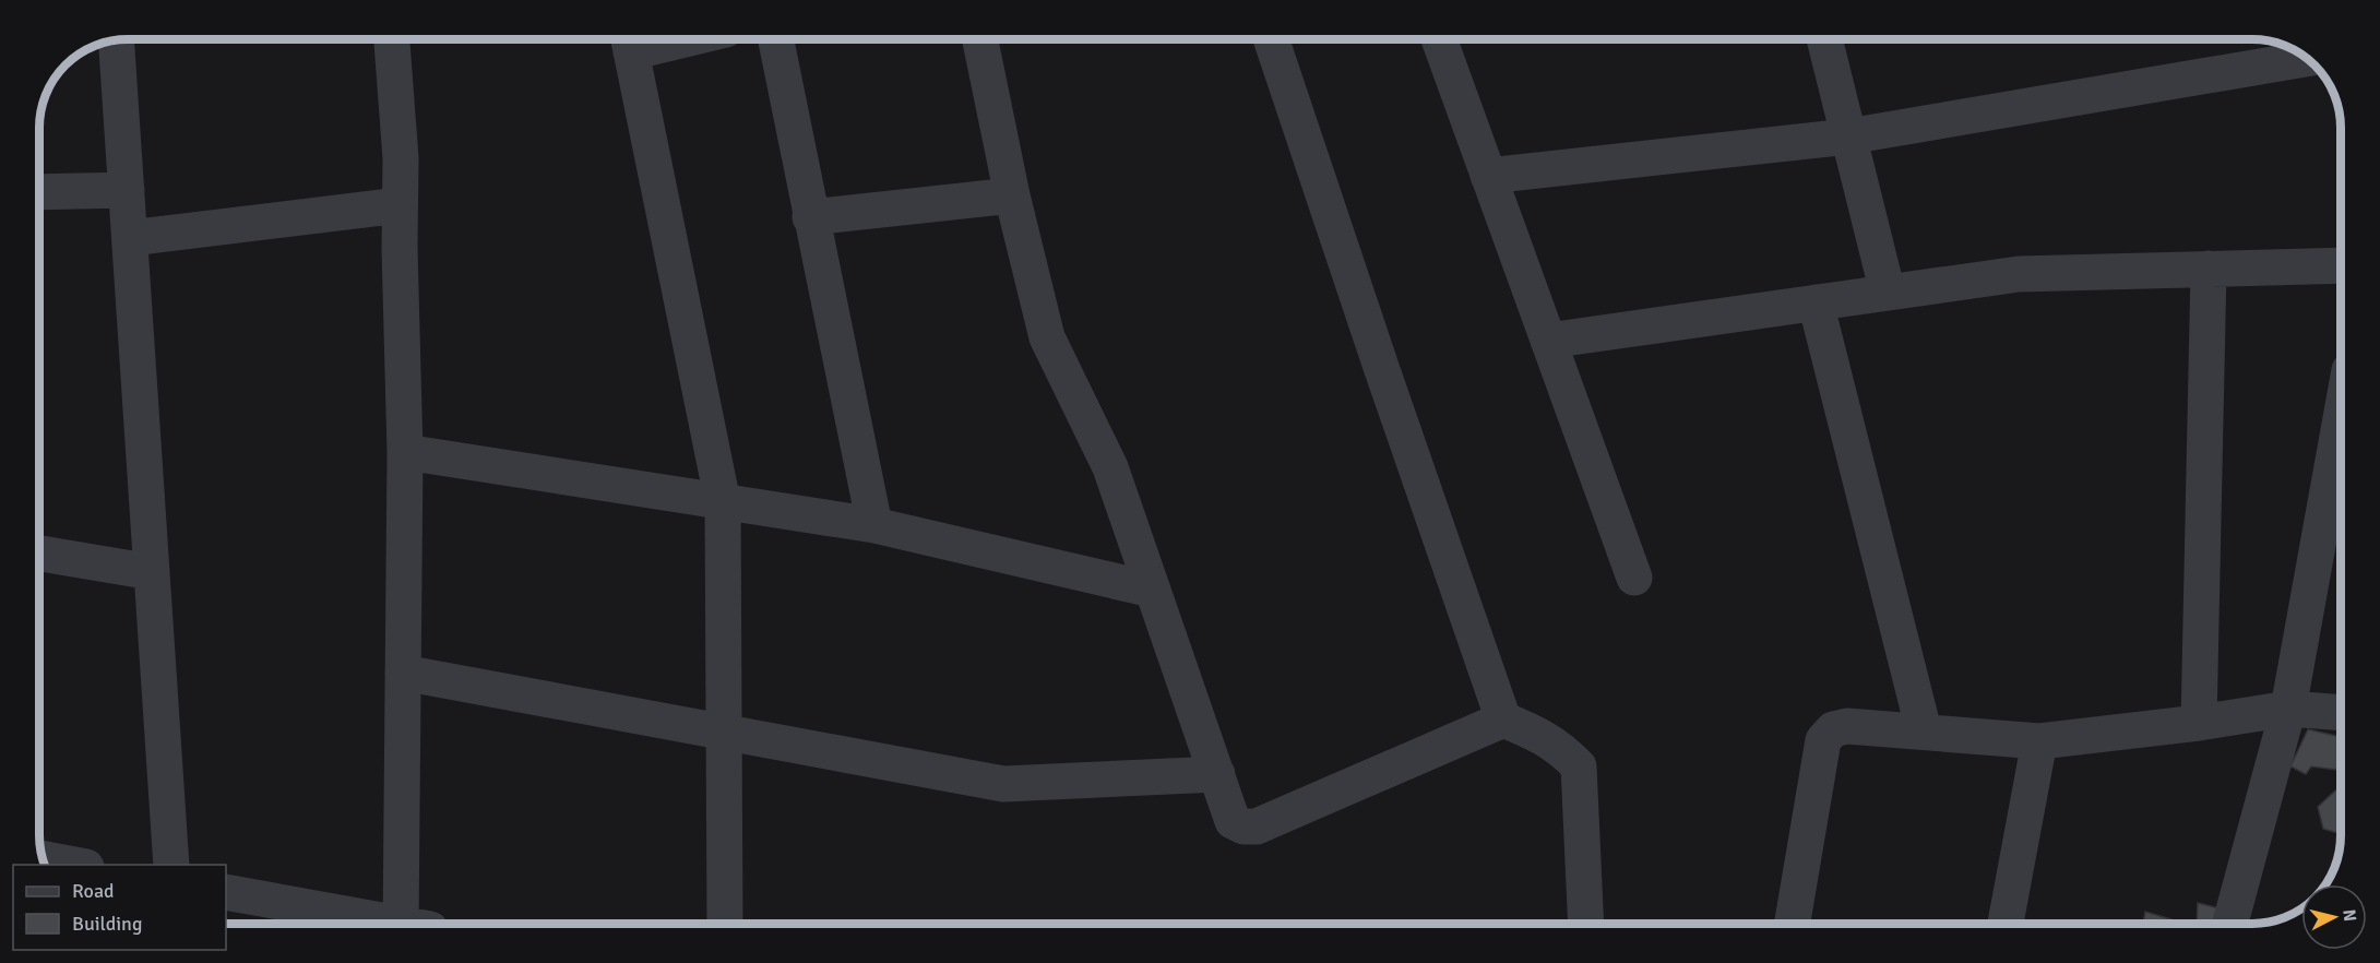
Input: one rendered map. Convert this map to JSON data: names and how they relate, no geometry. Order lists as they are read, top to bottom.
{
  "legend": ["Road", "Building"],
  "north": "right"
}
